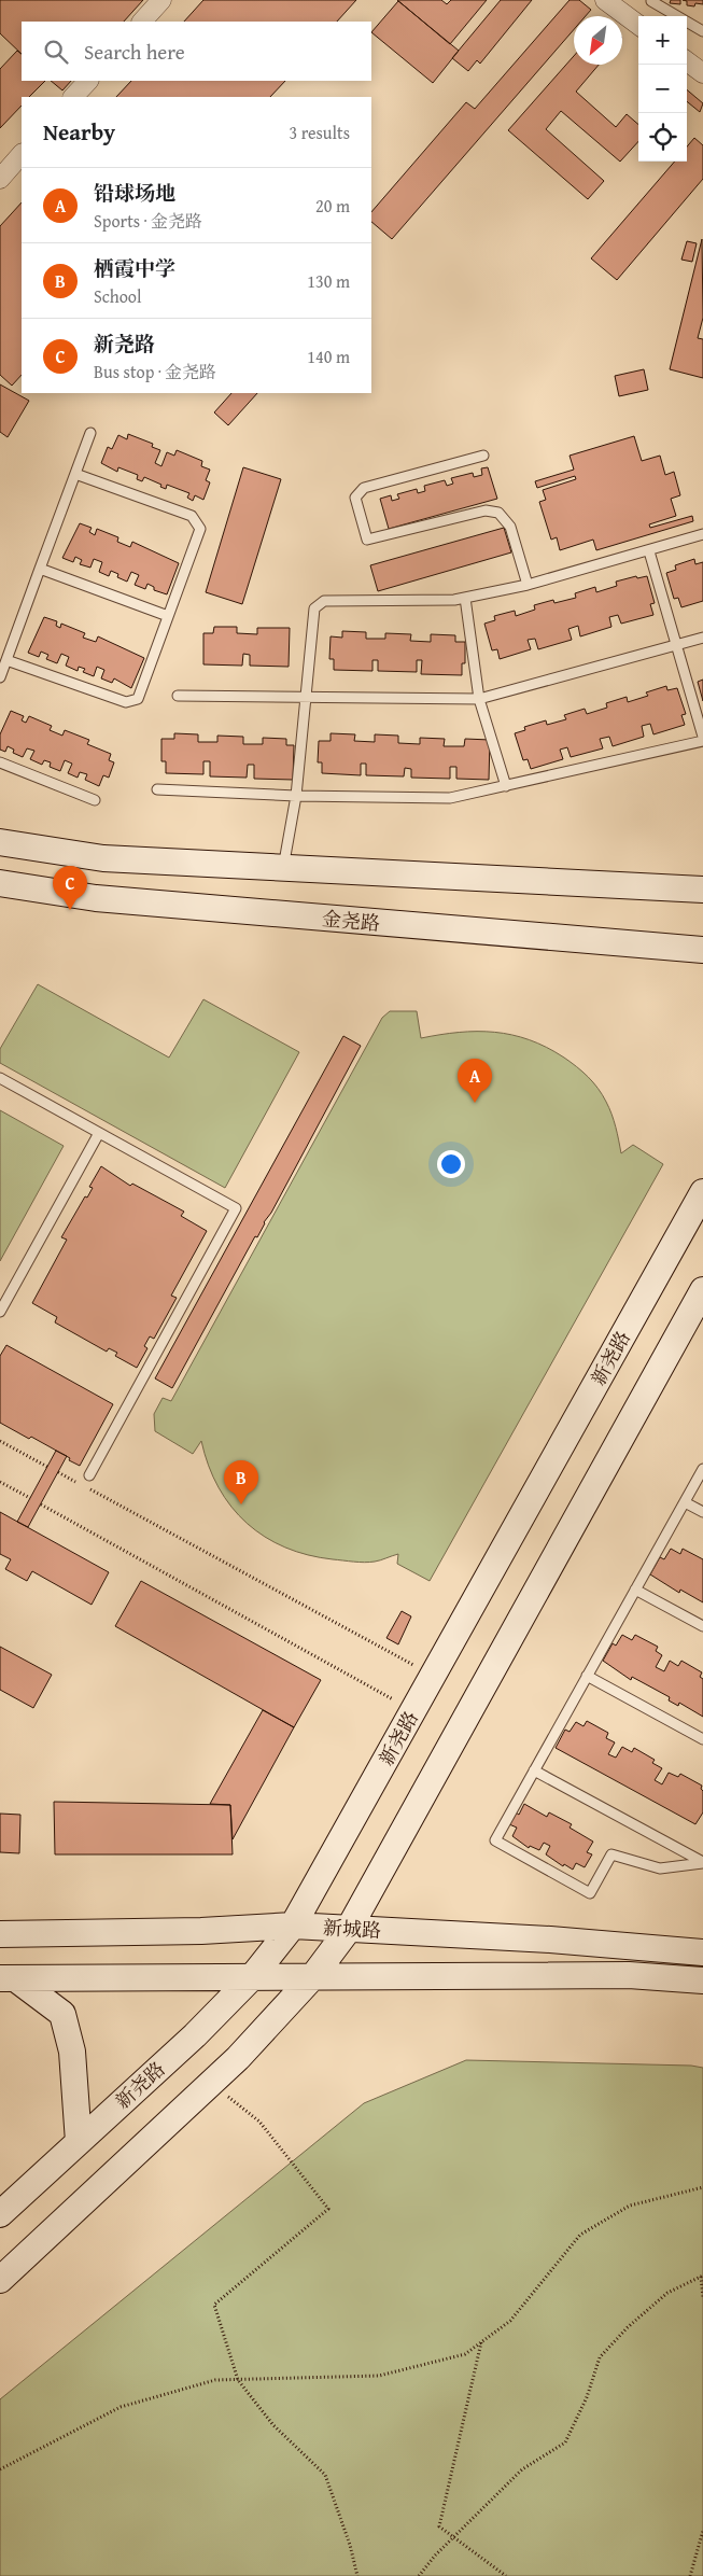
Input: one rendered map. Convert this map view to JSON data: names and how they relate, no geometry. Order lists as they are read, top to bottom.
{
  "streets": {
    "main road": ["金尧路", "新尧路", "新城路"]
  },
  "crossings": [
    ["新尧路", "新城路"]
  ],
  "north": "bottom left",
  "page": {
    "map_buttons": ["+", "−"],
    "search": "Search here",
    "heading": ["Nearby", "3 results"],
    "list": [
      {
        "mark": "A",
        "name": "铅球场地",
        "note": "Sports · 金尧路",
        "value": "20 m"
      },
      {
        "mark": "B",
        "name": "栖霞中学",
        "note": "School",
        "value": "130 m"
      },
      {
        "mark": "C",
        "name": "新尧路",
        "note": "Bus stop · 金尧路",
        "value": "140 m"
      }
    ],
    "pins": ["C", "A", "B"]
  }
}
